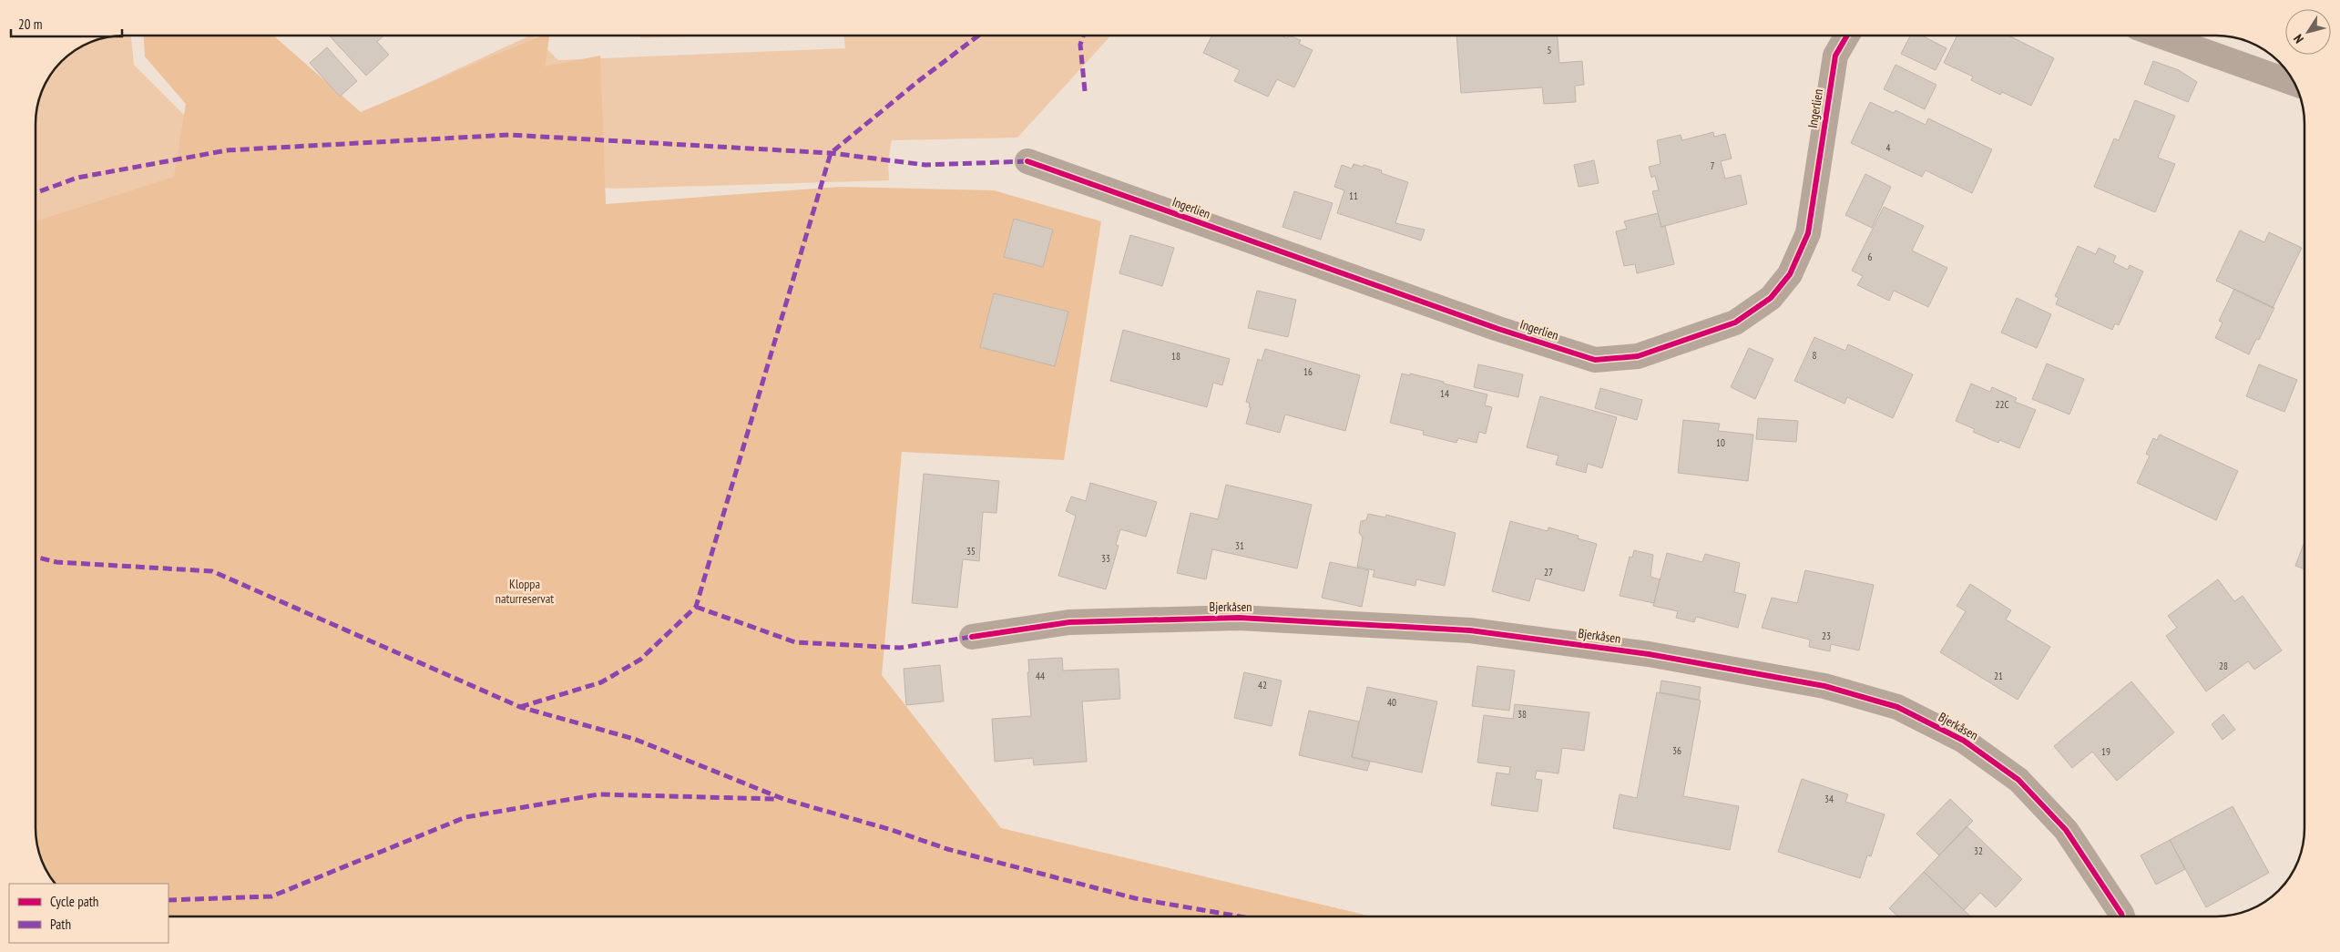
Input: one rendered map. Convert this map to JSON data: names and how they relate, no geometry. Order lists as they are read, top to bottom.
{
  "streets": {
    "street": ["Ingerlien", "Bjerkåsen"]
  },
  "parks": ["Kloppa naturreservat"],
  "house_numbers": [
    "5",
    "4",
    "7",
    "11",
    "6",
    "8",
    "18",
    "16",
    "14",
    "22C",
    "10",
    "31",
    "35",
    "33",
    "27",
    "23",
    "28",
    "44",
    "21",
    "42",
    "40",
    "38",
    "36",
    "19",
    "34",
    "32"
  ],
  "legend": ["Cycle path", "Path"],
  "scale_bar": "20 m",
  "north": "bottom left"
}
